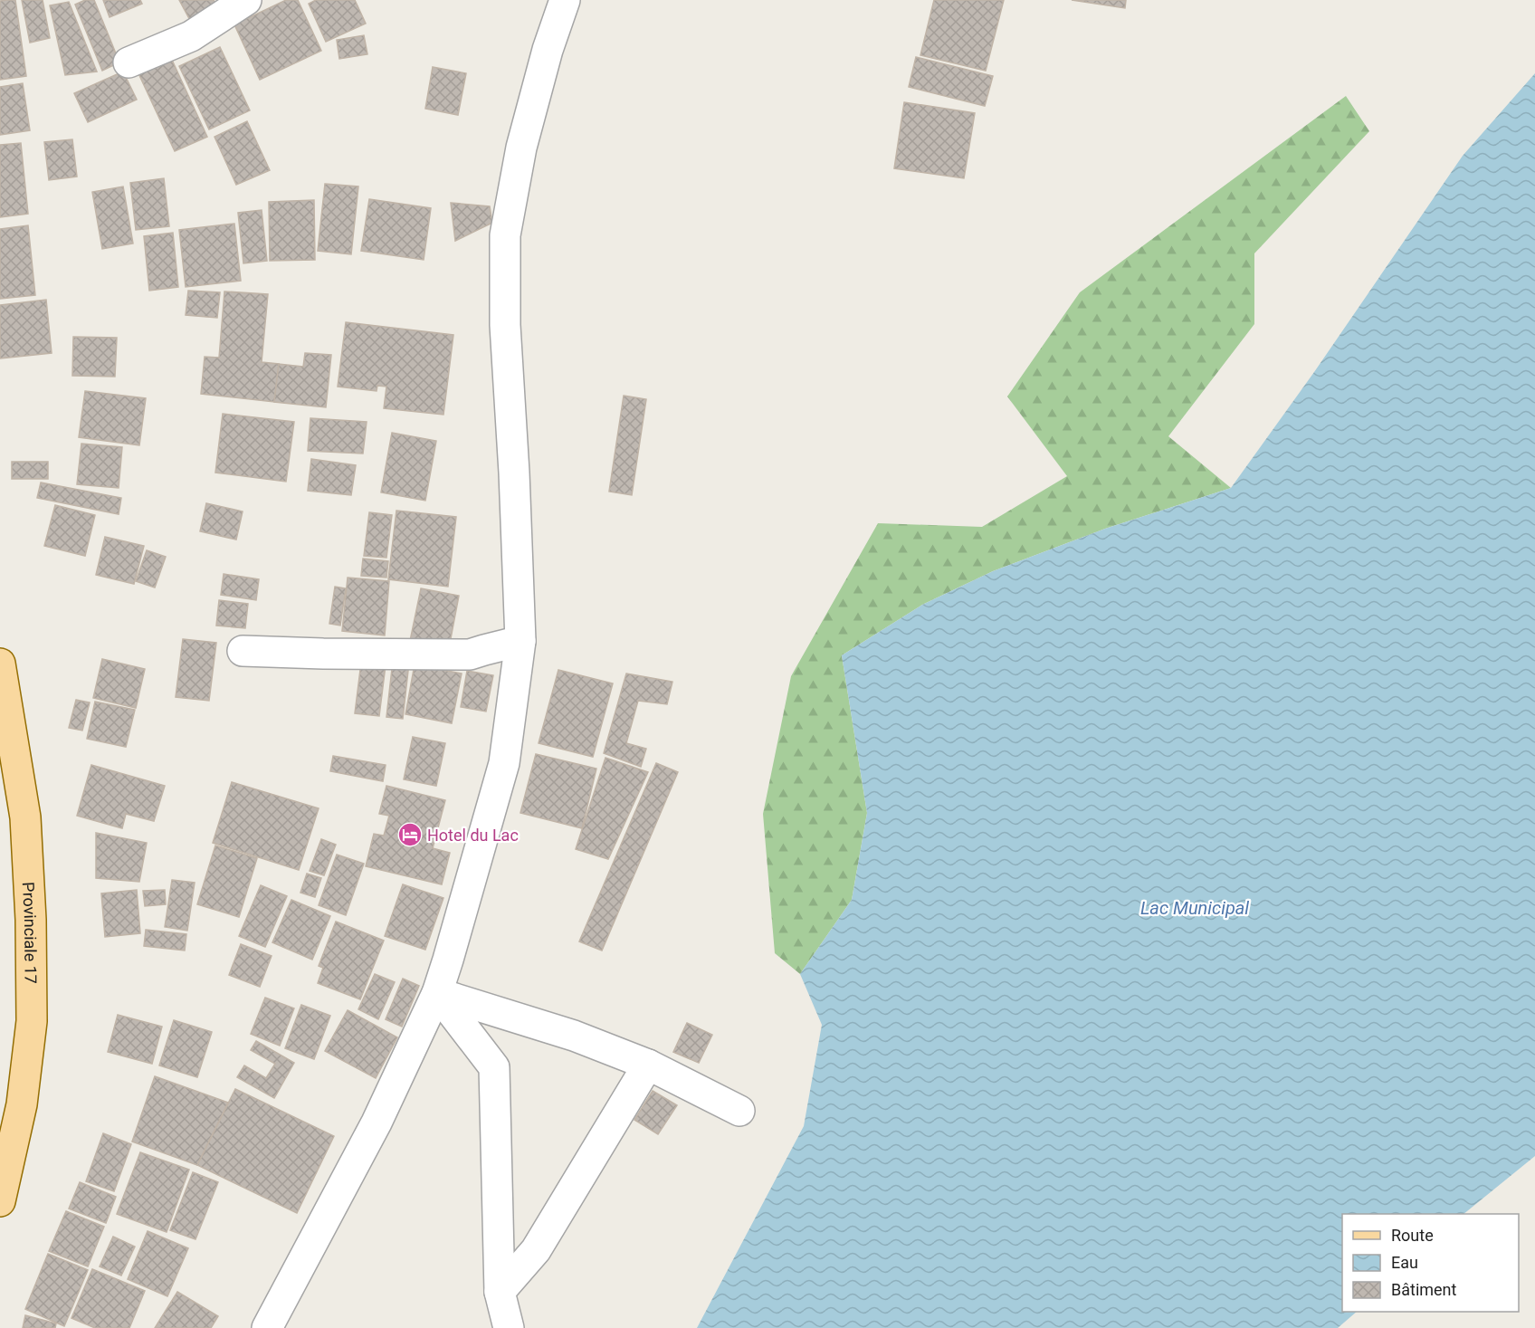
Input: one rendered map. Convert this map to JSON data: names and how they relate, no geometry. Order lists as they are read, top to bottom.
{
  "streets": {
    "main road": ["Provinciale 17"]
  },
  "water": ["Lac Municipal"],
  "places": {
    "hotel": ["Hotel du Lac"]
  },
  "legend": ["Route", "Eau", "Bâtiment"]
}
